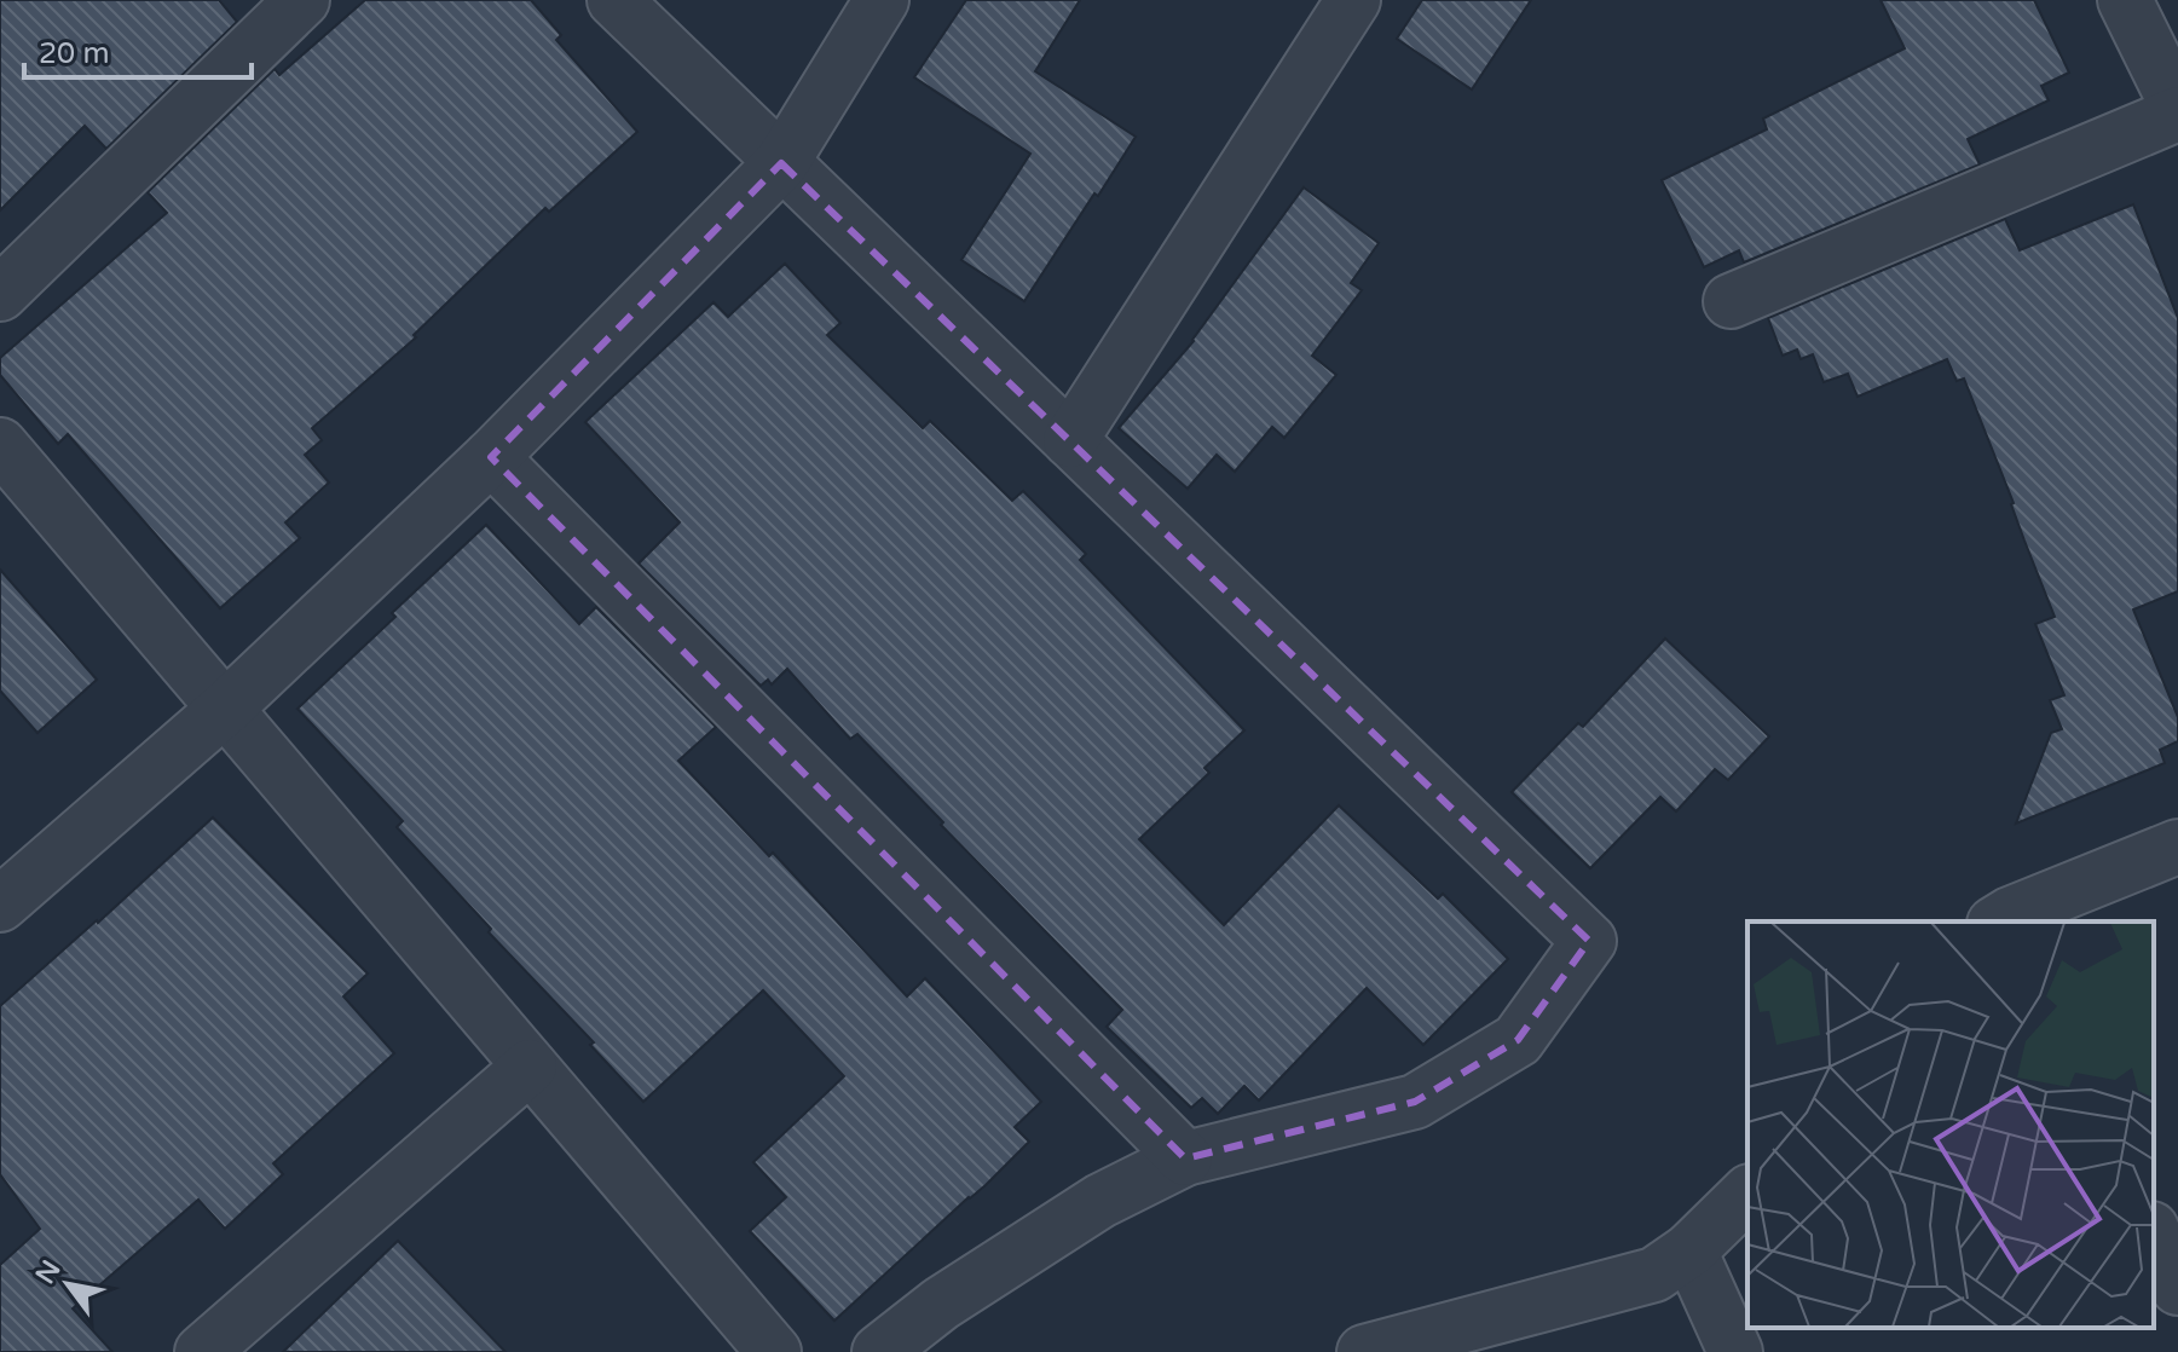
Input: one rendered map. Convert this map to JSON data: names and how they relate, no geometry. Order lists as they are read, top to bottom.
{
  "scale_bar": "20 m",
  "north": "top left"
}
